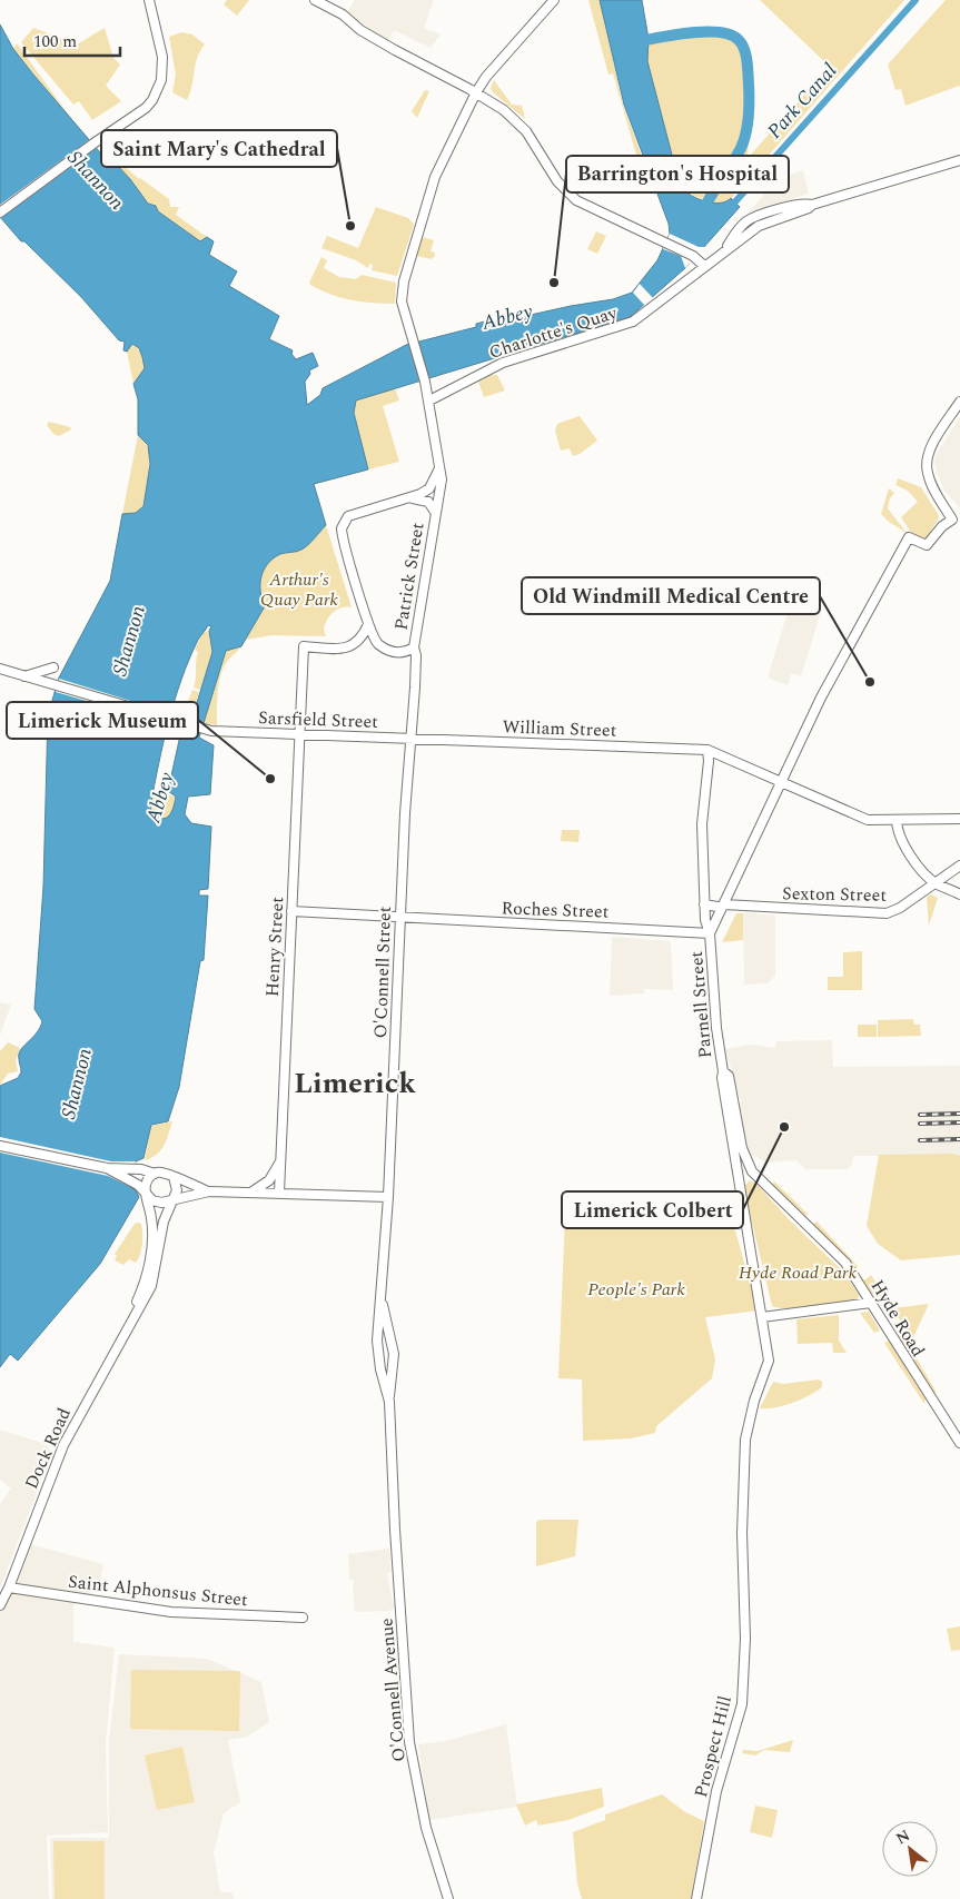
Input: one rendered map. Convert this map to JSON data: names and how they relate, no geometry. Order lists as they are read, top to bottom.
{
  "streets": {
    "main road": [
      "Charlotte's Quay",
      "Patrick Street",
      "Sarsfield Street",
      "William Street",
      "Sexton Street",
      "Roches Street",
      "Henry Street",
      "O'Connell Street",
      "Parnell Street",
      "Hyde Road",
      "Dock Road",
      "Saint Alphonsus Street",
      "O'Connell Avenue",
      "Prospect Hill"
    ]
  },
  "crossings": [
    ["Charlotte's Quay", "Patrick Street"],
    ["Patrick Street", "O'Connell Street"],
    ["Sarsfield Street", "William Street"],
    ["Sarsfield Street", "Henry Street"],
    ["Sarsfield Street", "O'Connell Street"],
    ["William Street", "O'Connell Street"],
    ["William Street", "Parnell Street"],
    ["Sexton Street", "Parnell Street"],
    ["Roches Street", "Henry Street"],
    ["Roches Street", "O'Connell Street"],
    ["Roches Street", "Parnell Street"],
    ["Parnell Street", "Hyde Road"],
    ["Parnell Street", "Prospect Hill"],
    ["Dock Road", "Saint Alphonsus Street"]
  ],
  "districts": ["Limerick"],
  "water": ["Park Canal", "Shannon", "Abbey"],
  "parks": ["Arthur's Quay Park", "Hyde Road Park", "People's Park"],
  "places": [
    "Saint Mary's Cathedral",
    "Barrington's Hospital",
    "Old Windmill Medical Centre",
    "Limerick Museum",
    "Limerick Colbert"
  ],
  "scale_bar": "100 m",
  "north": "top left"
}
